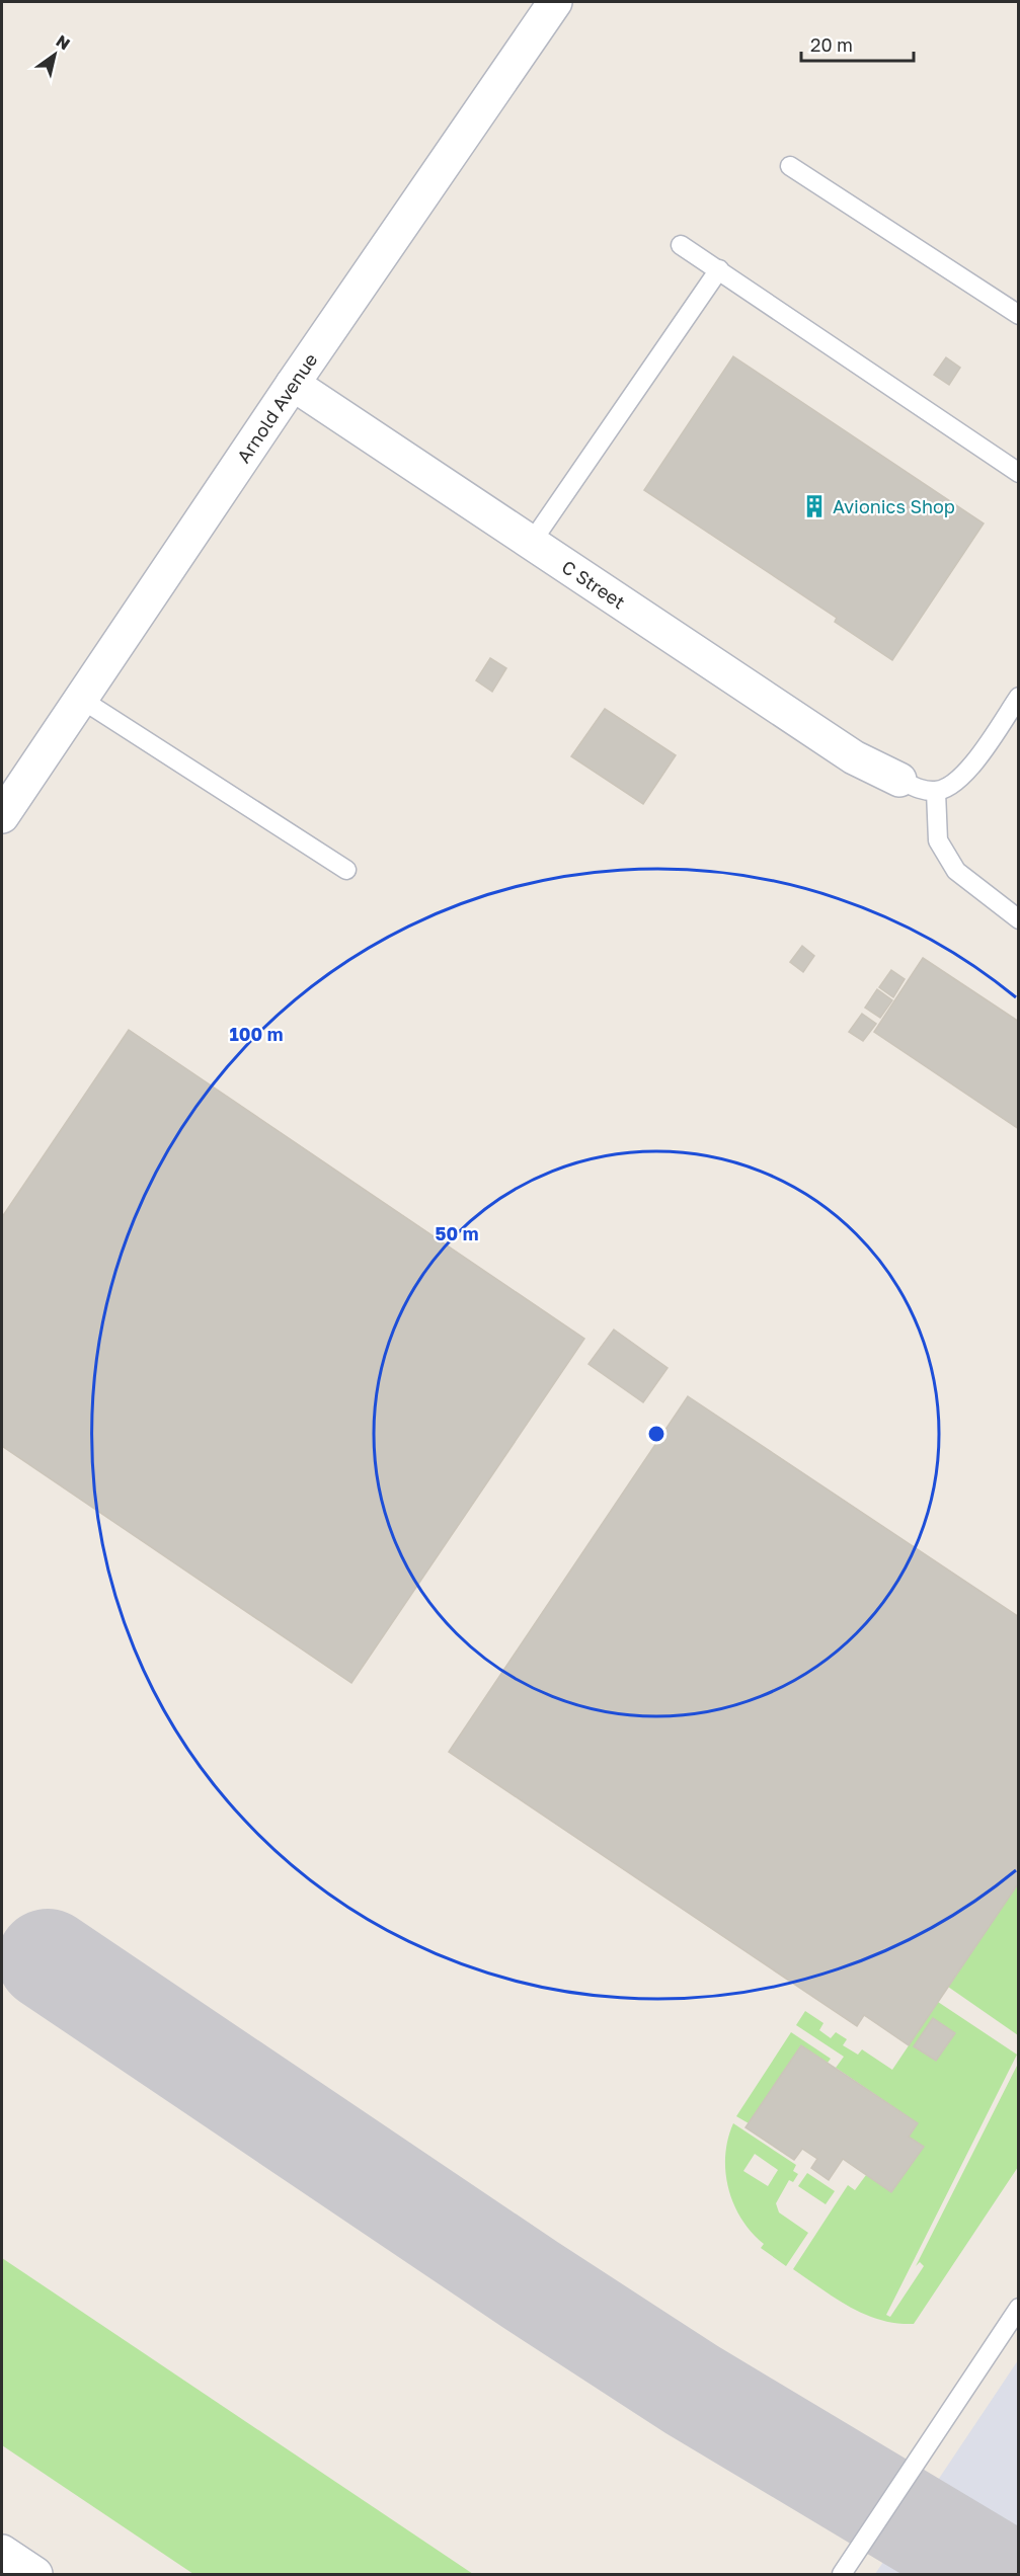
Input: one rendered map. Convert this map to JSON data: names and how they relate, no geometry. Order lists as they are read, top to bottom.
{
  "streets": {
    "street": ["Arnold Avenue", "C Street"]
  },
  "crossings": [
    ["Arnold Avenue", "C Street"]
  ],
  "places": {
    "building": ["Avionics Shop"]
  },
  "scale_bar": "20 m",
  "north": "top right",
  "rings": ["100 m", "50 m"]
}
